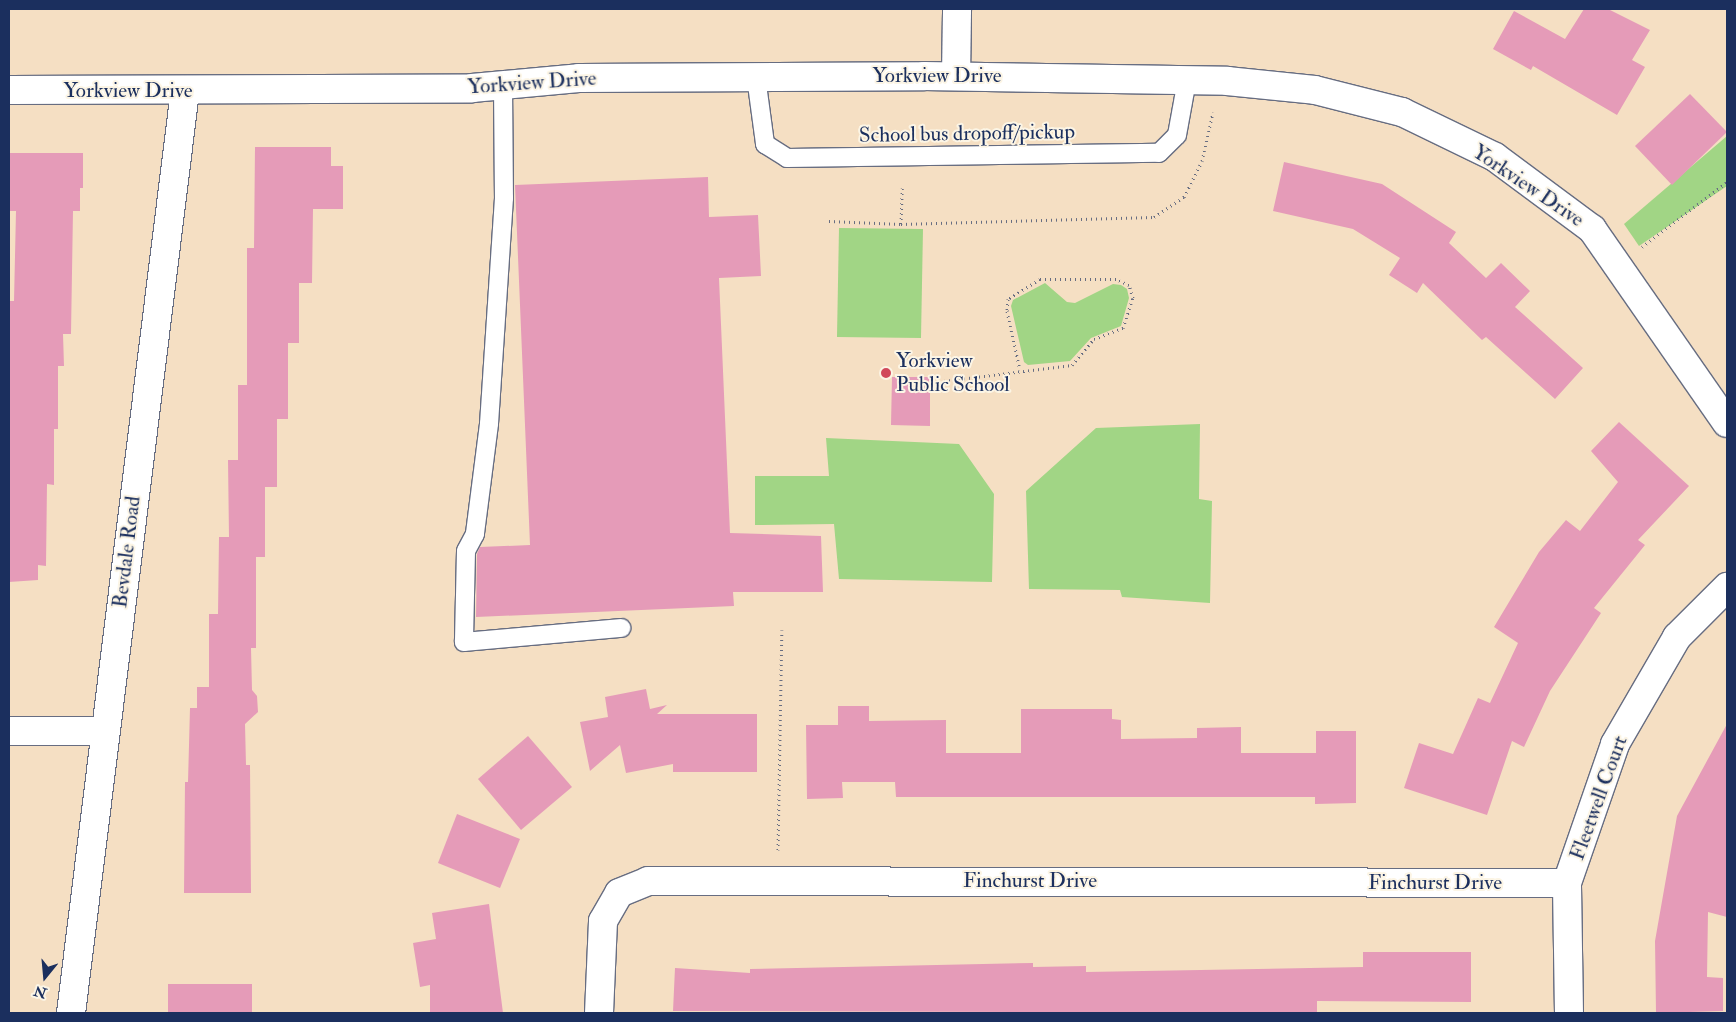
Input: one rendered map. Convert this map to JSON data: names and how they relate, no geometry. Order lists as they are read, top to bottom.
{
  "streets": {
    "street": [
      "Yorkview Drive",
      "Bevdale Road",
      "Fleetwell Court",
      "Finchurst Drive"
    ],
    "lane": ["School bus dropoff/pickup"]
  },
  "crossings": [
    ["Yorkview Drive", "School bus dropoff/pickup"],
    ["Yorkview Drive", "Bevdale Road"],
    ["Fleetwell Court", "Finchurst Drive"]
  ],
  "places": ["Yorkview Public School"],
  "north": "bottom"
}
